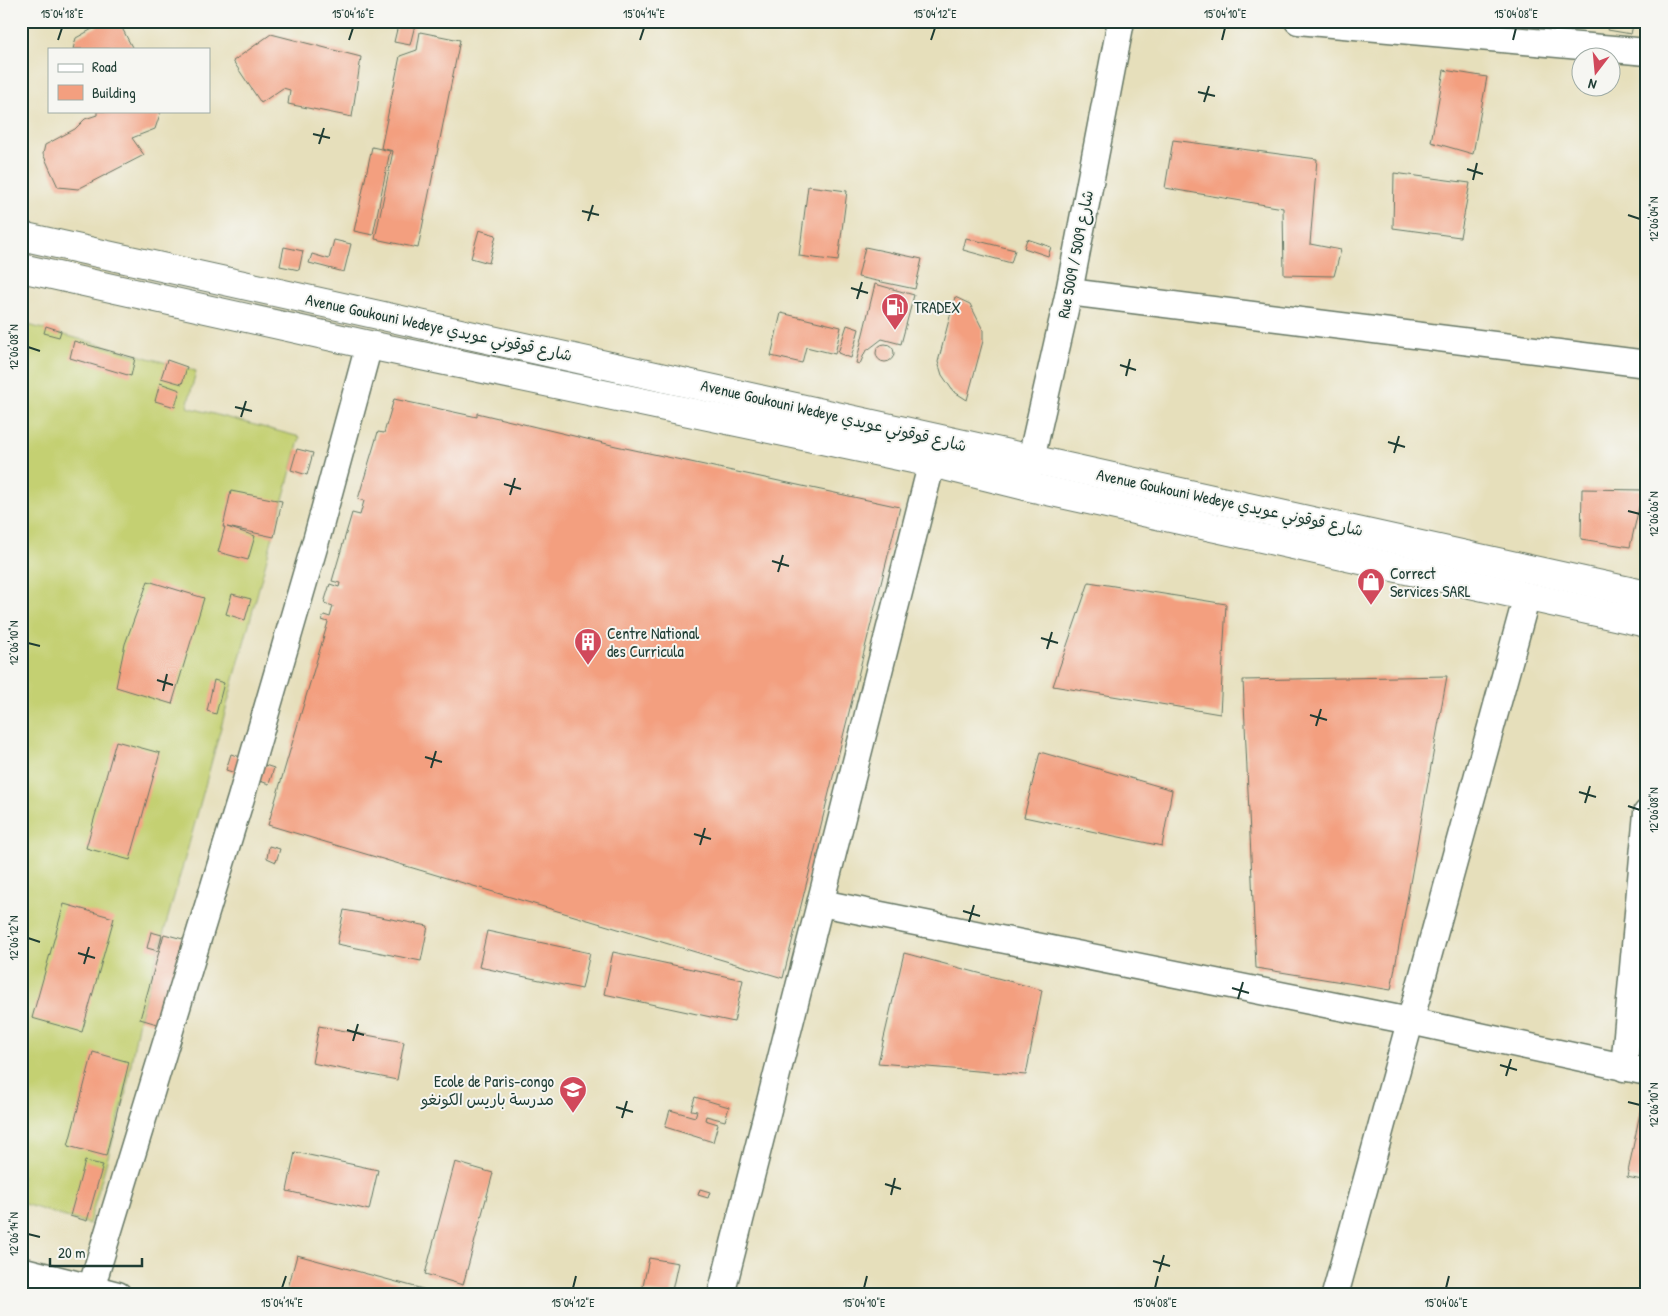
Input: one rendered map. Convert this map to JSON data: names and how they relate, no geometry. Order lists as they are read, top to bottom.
{
  "streets": {
    "street": ["Rue 5009 / شارع 5009", "Avenue Goukouni Wedeye شارع قوقوني عويدي"]
  },
  "crossings": [
    ["Rue 5009 / شارع 5009", "Avenue Goukouni Wedeye شارع قوقوني عويدي"]
  ],
  "places": {
    "fuel station": ["TRADEX"],
    "shop": ["Correct Services SARL"],
    "building": ["Centre National des Curricula"],
    "school or university": ["Ecole de Paris-congo مدرسة باريس الكونغو"]
  },
  "legend": ["Road", "Building"],
  "scale_bar": "20 m",
  "north": "bottom",
  "coordinates": [
    "15°04'18\"E",
    "15°04'16\"E",
    "15°04'14\"E",
    "15°04'12\"E",
    "15°04'10\"E",
    "15°04'08\"E",
    "12°06'04\"N",
    "12°06'08\"N",
    "12°06'06\"N",
    "12°06'10\"N",
    "12°06'12\"N",
    "12°06'14\"N",
    "15°04'06\"E"
  ]
}
